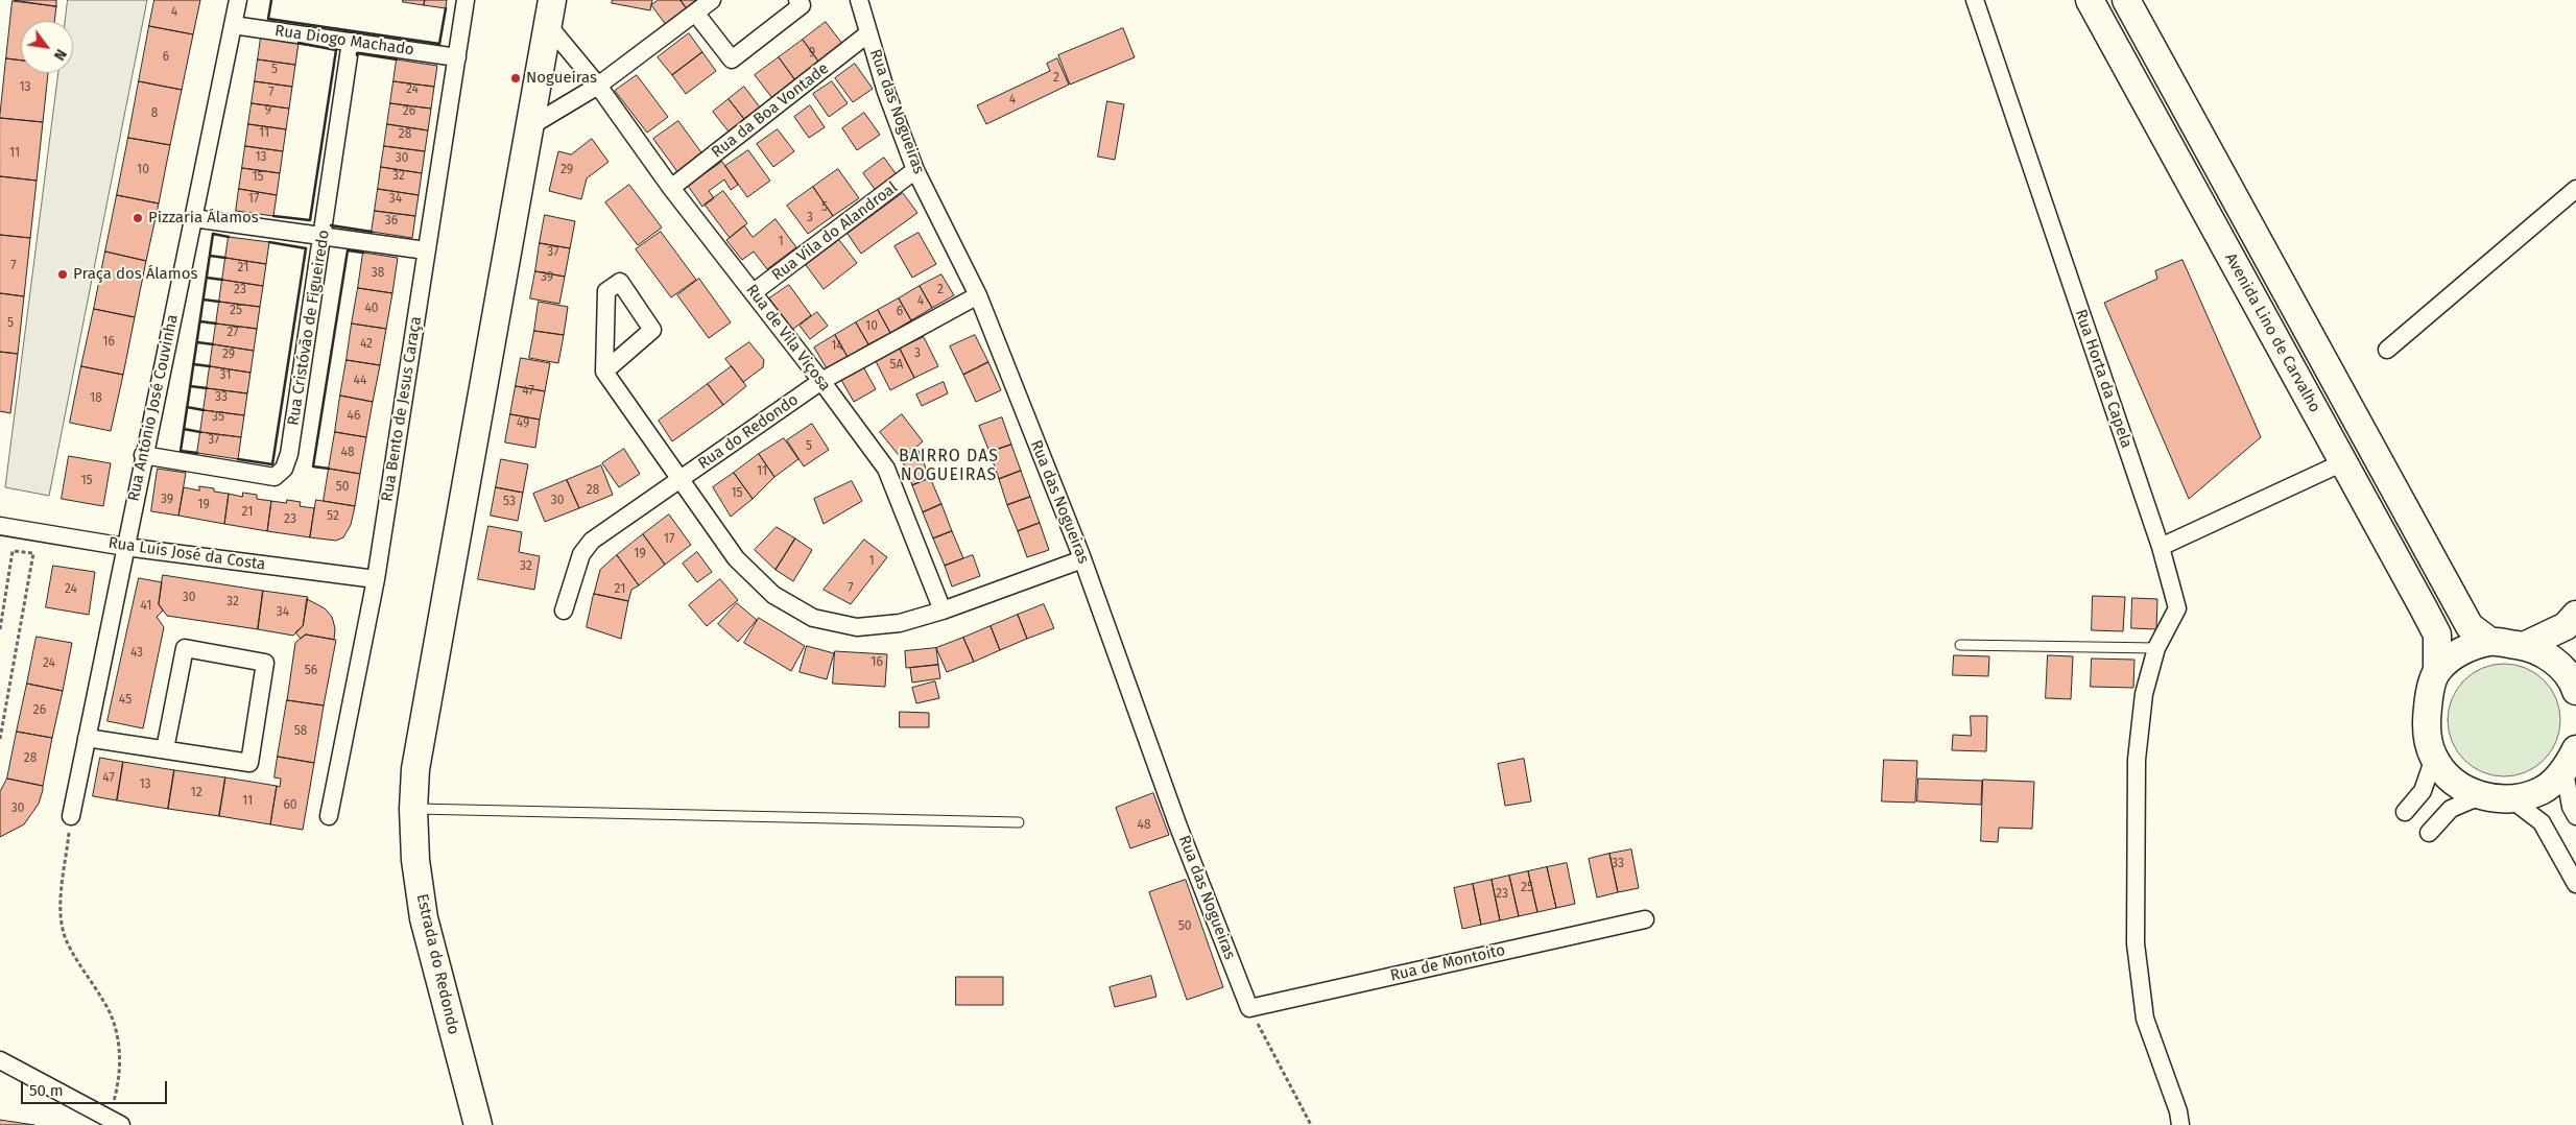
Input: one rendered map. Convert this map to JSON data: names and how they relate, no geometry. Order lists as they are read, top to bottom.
{
  "streets": {
    "main road": ["Avenida Lino de Carvalho", "Estrada do Redondo"],
    "street": [
      "Rua Diogo Machado",
      "Rua da Boa Vontade",
      "Rua das Nogueiras",
      "Rua Vila do Alandroal",
      "Rua Cristóvão de Figueiredo",
      "Rua de Vila Viçosa",
      "Rua Horta da Capela",
      "Rua António José Couvinha",
      "Rua Bento de Jesus Caraça",
      "Rua do Redondo",
      "Rua Luís José da Costa",
      "Rua de Montoito"
    ]
  },
  "crossings": [
    ["Rua Diogo Machado", "Rua Cristóvão de Figueiredo"],
    ["Rua Diogo Machado", "Rua António José Couvinha"],
    ["Rua Diogo Machado", "Rua Bento de Jesus Caraça"],
    ["Rua da Boa Vontade", "Rua das Nogueiras"],
    ["Rua da Boa Vontade", "Rua de Vila Viçosa"],
    ["Rua das Nogueiras", "Rua Vila do Alandroal"],
    ["Rua das Nogueiras", "Rua do Redondo"],
    ["Rua das Nogueiras", "Rua de Montoito"],
    ["Rua Vila do Alandroal", "Rua de Vila Viçosa"],
    ["Rua Cristóvão de Figueiredo", "Rua António José Couvinha"],
    ["Rua de Vila Viçosa", "Rua do Redondo"],
    ["Rua António José Couvinha", "Rua Luís José da Costa"],
    ["Rua Bento de Jesus Caraça", "Rua Luís José da Costa"]
  ],
  "districts": ["BAIRRO DAS NOGUEIRAS"],
  "places": ["Nogueiras", "Pizzaria Álamos", "Praça dos Álamos"],
  "house_numbers": [
    "4",
    "9",
    "6",
    "5",
    "2",
    "13",
    "24",
    "7",
    "4",
    "9",
    "26",
    "8",
    "11",
    "28",
    "11",
    "13",
    "30",
    "10",
    "29",
    "32",
    "15",
    "17",
    "34",
    "5",
    "3",
    "36",
    "1",
    "37",
    "7",
    "21",
    "38",
    "39",
    "23",
    "2",
    "4",
    "40",
    "25",
    "6",
    "5",
    "10",
    "27",
    "16",
    "42",
    "14",
    "3",
    "29",
    "5A",
    "31",
    "44",
    "47",
    "33",
    "18",
    "46",
    "35",
    "49",
    "37",
    "5",
    "48",
    "11",
    "15",
    "50",
    "28",
    "15",
    "39",
    "30",
    "53",
    "19",
    "21",
    "52",
    "23",
    "17",
    "19",
    "1",
    "32",
    "7",
    "24",
    "21",
    "30",
    "32",
    "41",
    "34",
    "43",
    "16",
    "24",
    "56",
    "45",
    "26",
    "58",
    "28",
    "47",
    "13",
    "12",
    "11",
    "60",
    "30",
    "48",
    "33",
    "25",
    "23",
    "50"
  ],
  "scale_bar": "50 m",
  "north": "bottom right"
}
